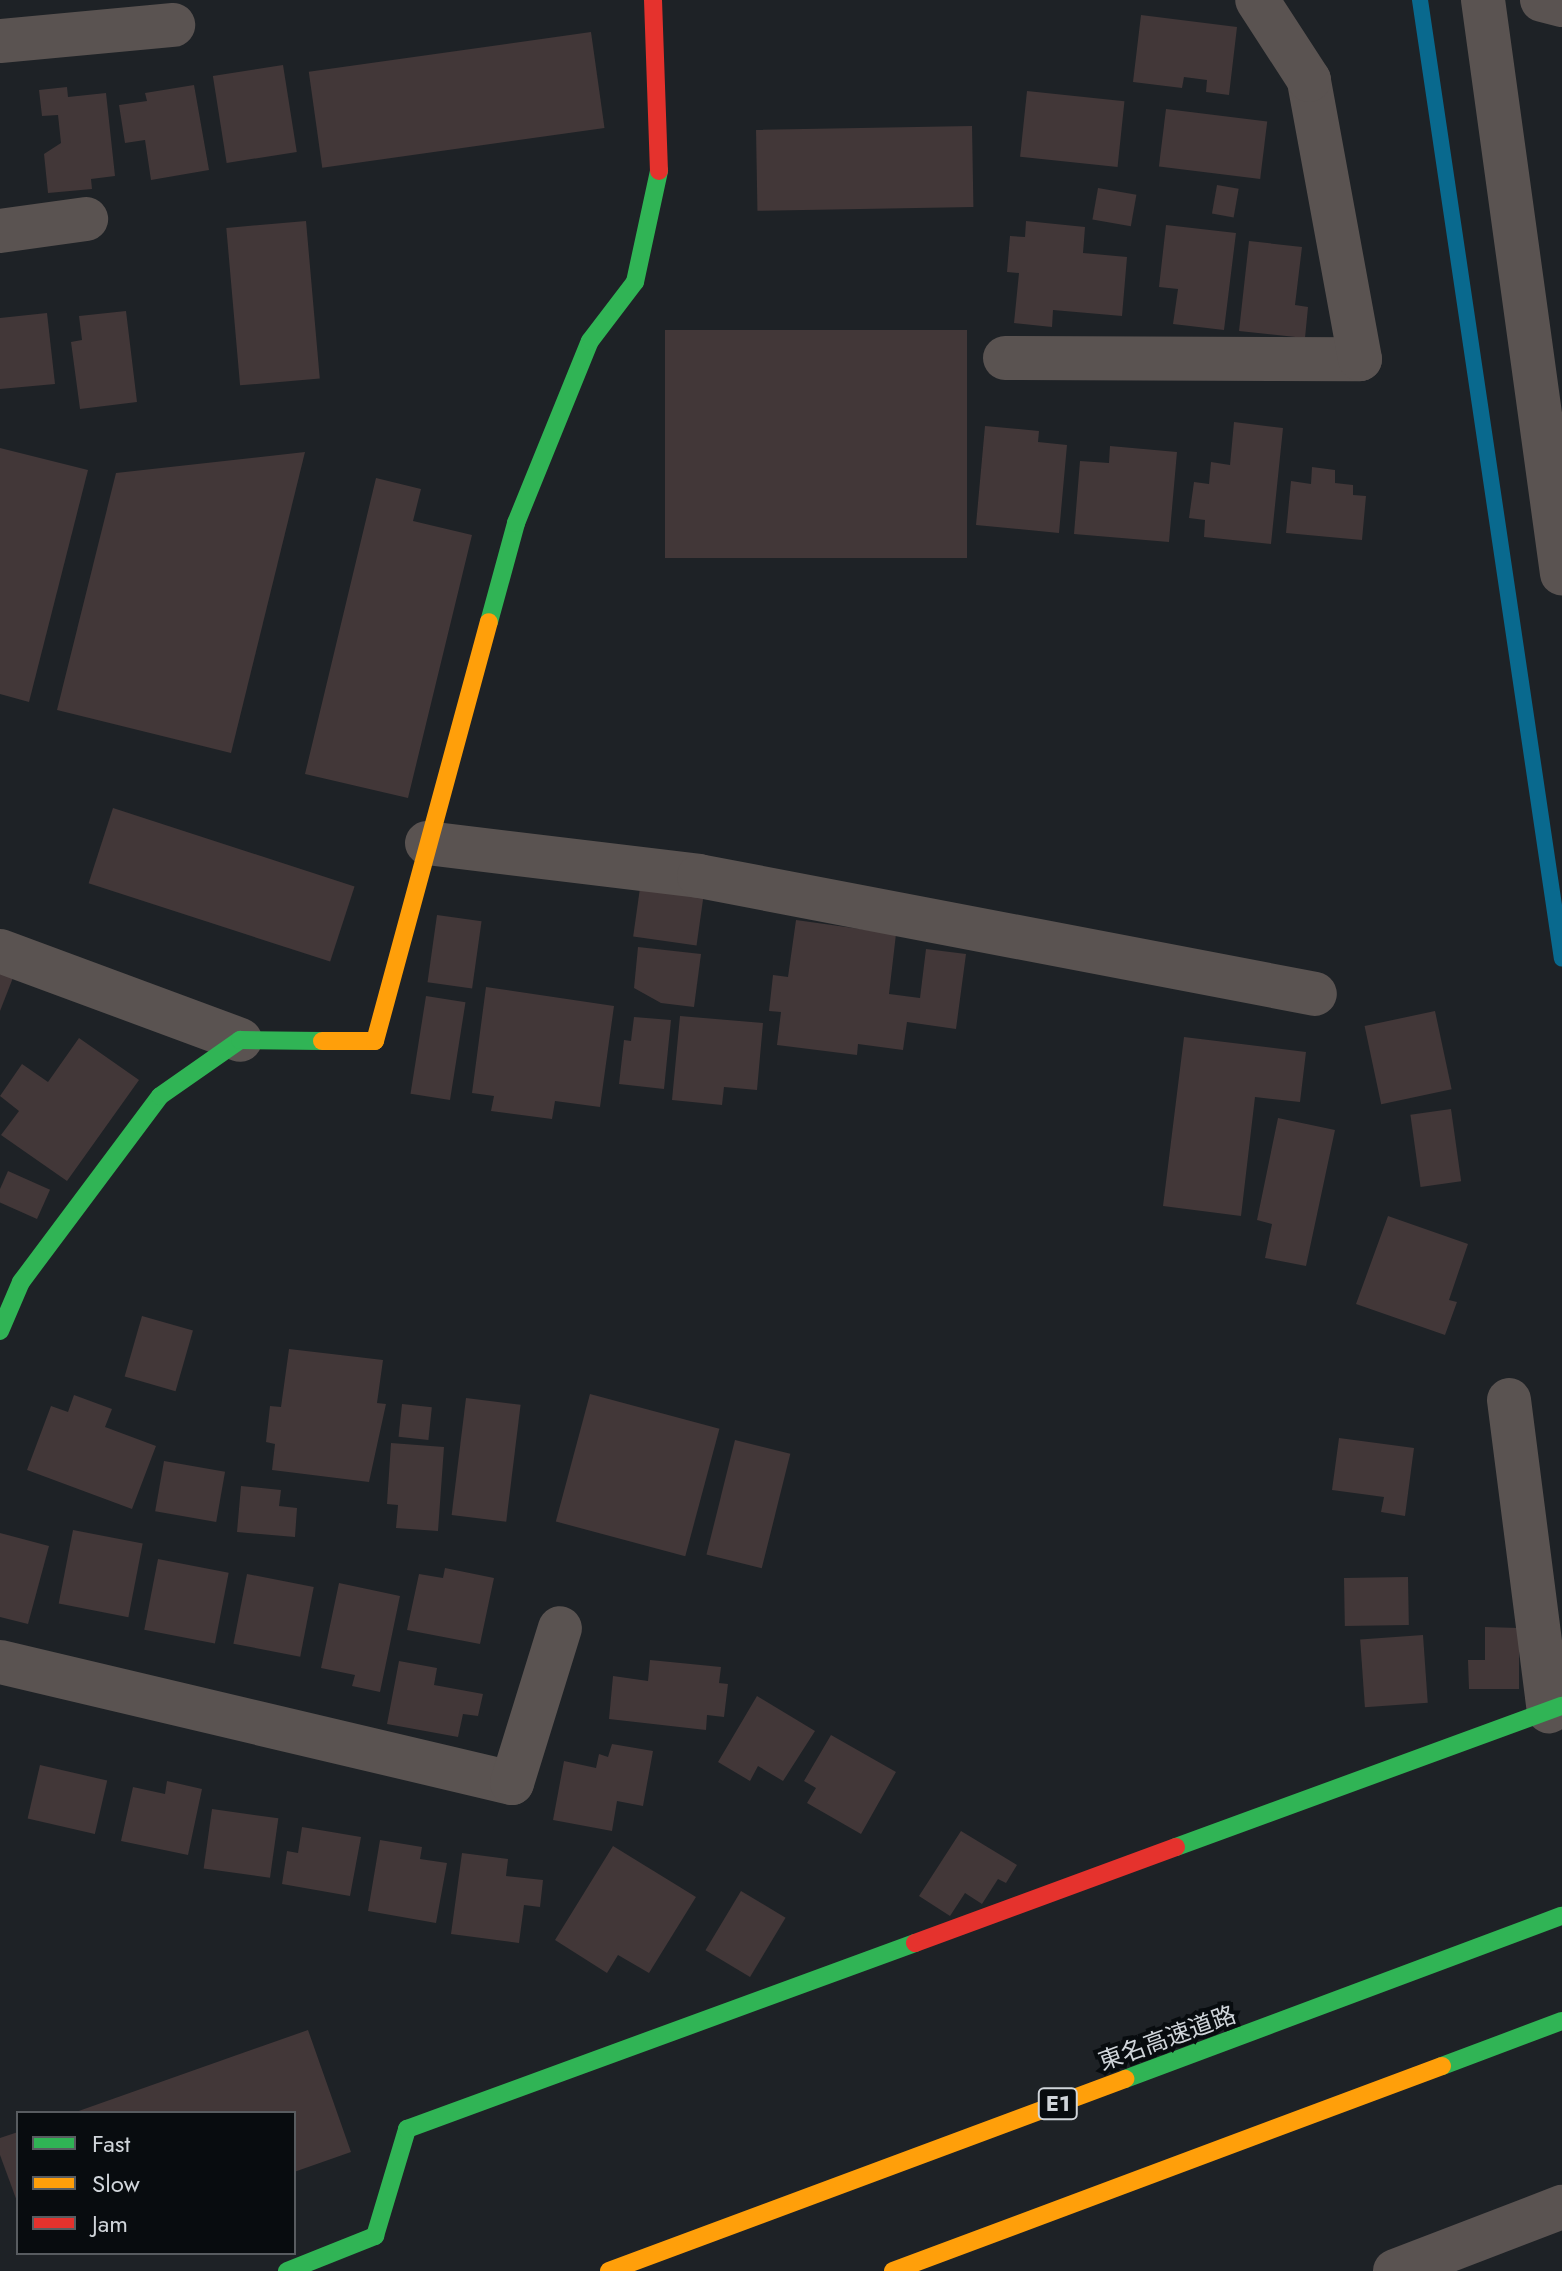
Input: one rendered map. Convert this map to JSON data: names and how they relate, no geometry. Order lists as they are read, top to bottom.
{
  "streets": {
    "main road": ["東名高速道路", "E1"]
  },
  "legend": ["Fast", "Slow", "Jam"]
}
